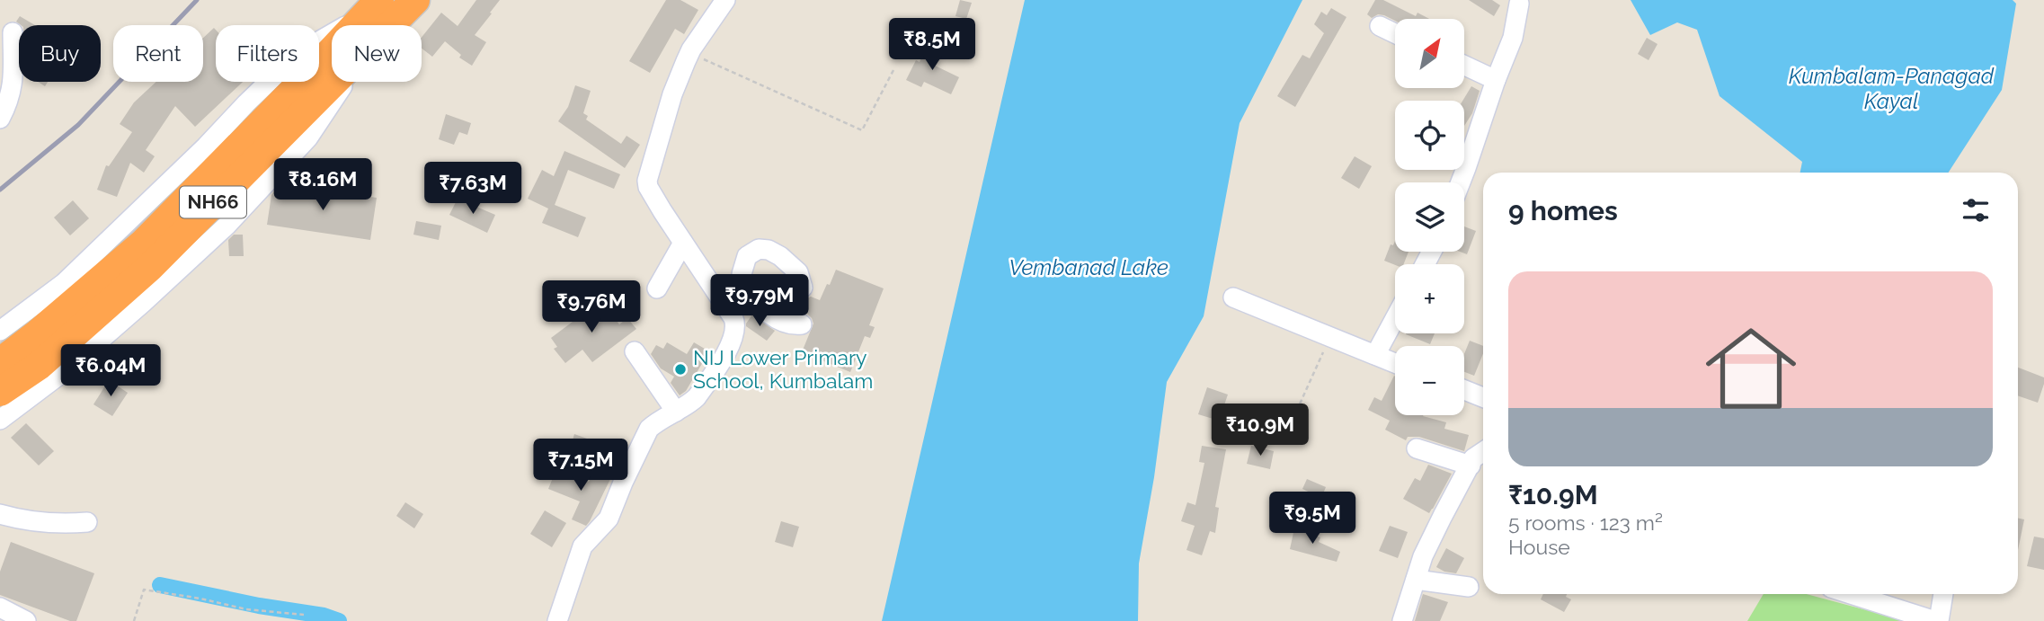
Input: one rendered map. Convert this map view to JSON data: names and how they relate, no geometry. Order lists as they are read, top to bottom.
{
  "streets": {
    "highway": ["NH66"]
  },
  "water": ["Kumbalam-Panagad Kayal", "Vembanad Lake"],
  "places": ["NIJ Lower Primary School, Kumbalam"],
  "north": "top right",
  "page": {
    "price": [
      "₹8.5M",
      "₹8.16M",
      "₹7.63M",
      "₹9.79M",
      "₹9.76M",
      "₹6.04M",
      "₹10.9M",
      "₹7.15M",
      "₹9.5M"
    ],
    "map_buttons": ["+", "−"],
    "chip": [
      "Buy",
      "Rent",
      "Filters",
      "New"
    ],
    "heading": "9 homes",
    "list": [
      {
        "name": "₹10.9M",
        "note": "5 rooms · 123 m² · House"
      }
    ]
  }
}
